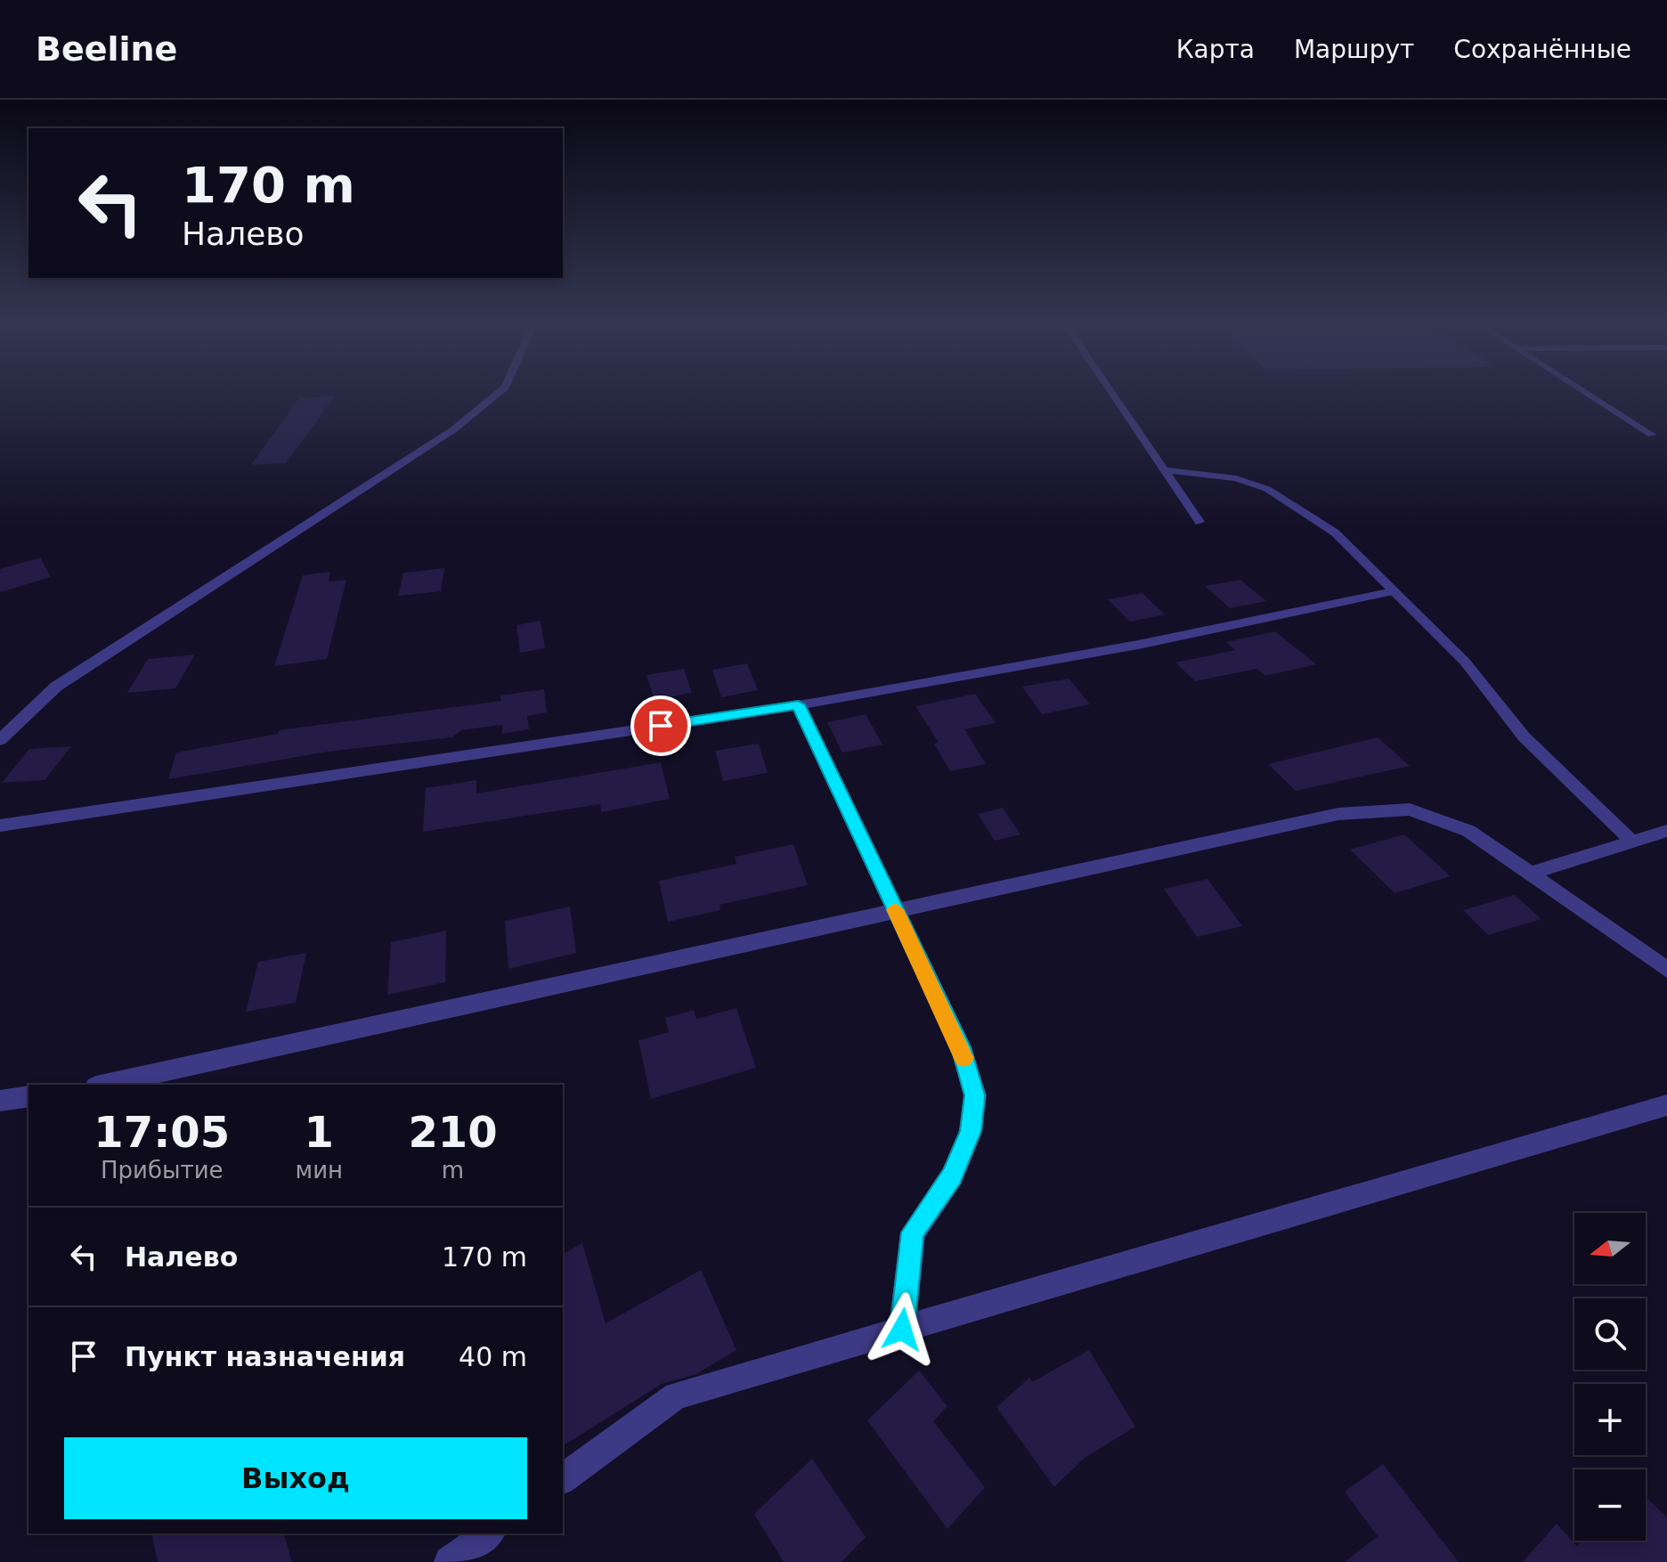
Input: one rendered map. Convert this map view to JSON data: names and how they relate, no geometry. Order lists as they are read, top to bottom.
{
  "north": "left",
  "page": {
    "header": "Beeline",
    "nav": ["Карта", "Маршрут", "Сохранённые"],
    "turn": ["170 m", "Налево"],
    "eta": [
      "17:05",
      "Прибытие",
      "1",
      "мин",
      "210",
      "m"
    ],
    "list": [
      {
        "name": "Налево",
        "value": "170 m"
      },
      {
        "name": "Пункт назначения",
        "value": "40 m"
      }
    ],
    "map_buttons": ["+", "−"],
    "buttons": "Выход"
  }
}
